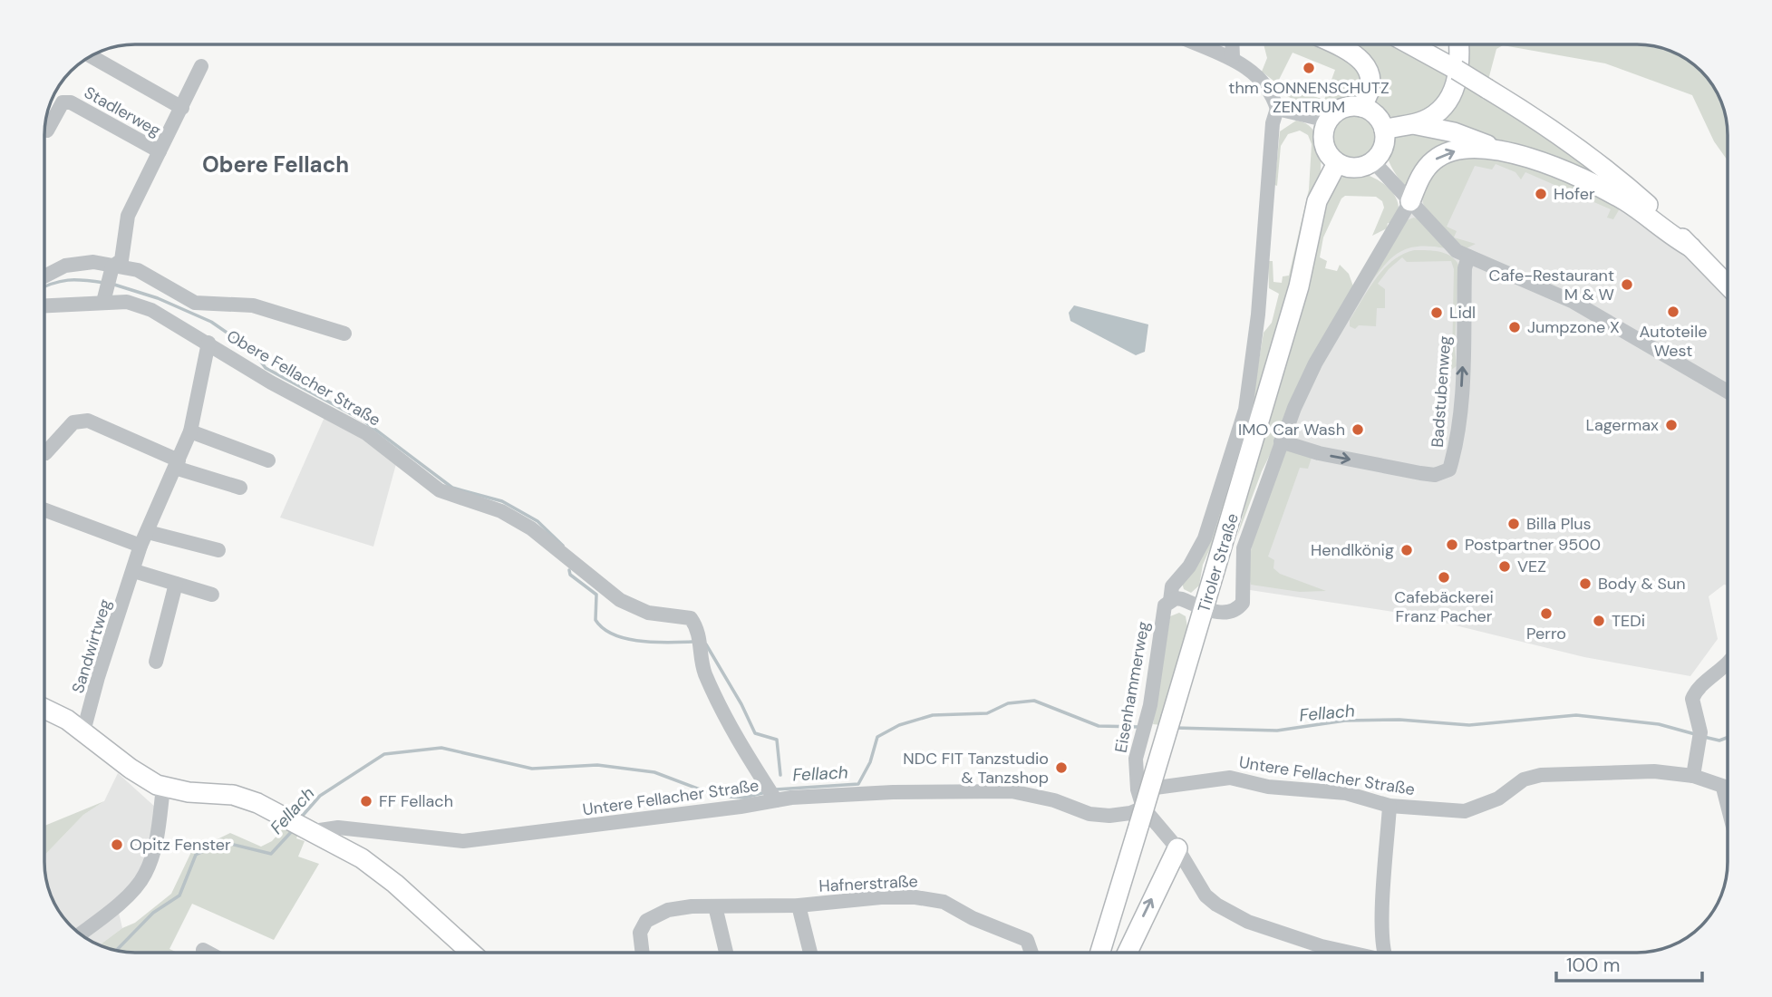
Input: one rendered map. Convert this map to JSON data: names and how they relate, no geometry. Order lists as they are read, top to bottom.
{
  "streets": {
    "main road": ["Tiroler Straße"],
    "street": [
      "Stadlerweg",
      "Obere Fellacher Straße",
      "Badstubenweg",
      "Sandwirtweg",
      "Eisenhammerweg",
      "Untere Fellacher Straße",
      "Hafnerstraße"
    ]
  },
  "crossings": [
    ["Stadlerweg", "Obere Fellacher Straße"],
    ["Obere Fellacher Straße", "Sandwirtweg"],
    ["Obere Fellacher Straße", "Untere Fellacher Straße"],
    ["Tiroler Straße", "Eisenhammerweg"],
    ["Tiroler Straße", "Untere Fellacher Straße"],
    ["Eisenhammerweg", "Untere Fellacher Straße"]
  ],
  "districts": ["Obere Fellach"],
  "water": ["Fellach"],
  "places": [
    "thm SONNENSCHUTZ ZENTRUM",
    "Hofer",
    "Cafe-Restaurant M & W",
    "Autoteile West",
    "Lidl",
    "Jumpzone X",
    "Lagermax",
    "IMO Car Wash",
    "Billa Plus",
    "Postpartner 9500",
    "Hendlkönig",
    "VEZ",
    "Cafebäckerei Franz Pacher",
    "Body & Sun",
    "Perro",
    "TEDi",
    "NDC FIT Tanzstudio & Tanzshop",
    "FF Fellach",
    "Opitz Fenster"
  ],
  "scale_bar": "100 m"
}
